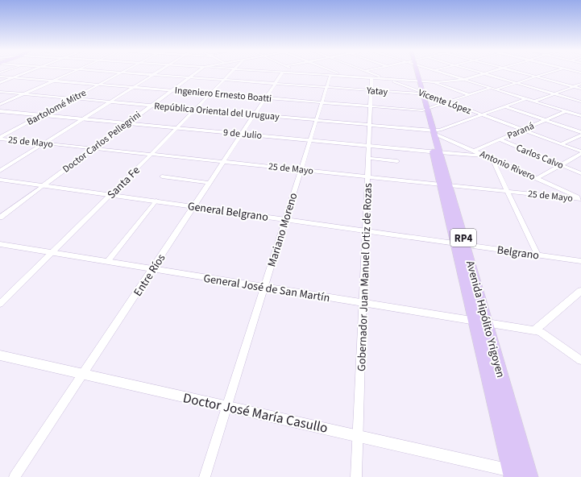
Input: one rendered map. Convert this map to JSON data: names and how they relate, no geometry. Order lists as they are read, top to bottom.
{
  "streets": {
    "main road": ["RP4", "Avenida Hipólito Yrigoyen"],
    "street": [
      "Yatay",
      "Ingeniero Ernesto Boatti",
      "Vicente López",
      "Bartolomé Mitre",
      "República Oriental del Uruguay",
      "Paraná",
      "9 de Julio",
      "25 de Mayo",
      "Doctor Carlos Pellegrini",
      "Carlos Calvo",
      "Antonio Rivero",
      "Santa Fe",
      "General Belgrano",
      "Mariano Moreno",
      "Belgrano",
      "Entre Ríos",
      "Gobernador Juan Manuel Ortiz de Rozas",
      "General José de San Martín",
      "Doctor José María Casullo"
    ]
  },
  "crossings": [
    ["Yatay", "Vicente López"],
    ["Yatay", "Bartolomé Mitre"],
    ["Yatay", "Doctor Carlos Pellegrini"],
    ["Yatay", "Santa Fe"],
    ["Yatay", "Mariano Moreno"],
    ["Yatay", "Entre Ríos"],
    ["Yatay", "Gobernador Juan Manuel Ortiz de Rozas"],
    ["Yatay", "Avenida Hipólito Yrigoyen"],
    ["Ingeniero Ernesto Boatti", "Bartolomé Mitre"],
    ["Ingeniero Ernesto Boatti", "Doctor Carlos Pellegrini"],
    ["Ingeniero Ernesto Boatti", "Santa Fe"],
    ["Ingeniero Ernesto Boatti", "Mariano Moreno"],
    ["Ingeniero Ernesto Boatti", "Entre Ríos"],
    ["Ingeniero Ernesto Boatti", "Gobernador Juan Manuel Ortiz de Rozas"],
    ["Ingeniero Ernesto Boatti", "Avenida Hipólito Yrigoyen"],
    ["Vicente López", "Paraná"],
    ["Vicente López", "Avenida Hipólito Yrigoyen"],
    ["Bartolomé Mitre", "República Oriental del Uruguay"],
    ["Bartolomé Mitre", "9 de Julio"],
    ["Bartolomé Mitre", "25 de Mayo"],
    ["República Oriental del Uruguay", "Doctor Carlos Pellegrini"],
    ["República Oriental del Uruguay", "Antonio Rivero"],
    ["República Oriental del Uruguay", "Santa Fe"],
    ["República Oriental del Uruguay", "Mariano Moreno"],
    ["República Oriental del Uruguay", "Entre Ríos"],
    ["República Oriental del Uruguay", "Gobernador Juan Manuel Ortiz de Rozas"],
    ["República Oriental del Uruguay", "Avenida Hipólito Yrigoyen"],
    ["Paraná", "Carlos Calvo"],
    ["Paraná", "Antonio Rivero"],
    ["9 de Julio", "Doctor Carlos Pellegrini"],
    ["9 de Julio", "Antonio Rivero"],
    ["9 de Julio", "Santa Fe"],
    ["9 de Julio", "Mariano Moreno"],
    ["9 de Julio", "Entre Ríos"],
    ["9 de Julio", "Gobernador Juan Manuel Ortiz de Rozas"],
    ["9 de Julio", "Avenida Hipólito Yrigoyen"],
    ["25 de Mayo", "Doctor Carlos Pellegrini"],
    ["25 de Mayo", "Antonio Rivero"],
    ["25 de Mayo", "Santa Fe"],
    ["25 de Mayo", "Mariano Moreno"],
    ["25 de Mayo", "Entre Ríos"],
    ["25 de Mayo", "Gobernador Juan Manuel Ortiz de Rozas"],
    ["25 de Mayo", "Avenida Hipólito Yrigoyen"],
    ["Doctor Carlos Pellegrini", "General Belgrano"],
    ["Antonio Rivero", "Avenida Hipólito Yrigoyen"],
    ["Santa Fe", "General Belgrano"],
    ["Santa Fe", "General José de San Martín"],
    ["General Belgrano", "Mariano Moreno"],
    ["General Belgrano", "Belgrano"],
    ["General Belgrano", "Entre Ríos"],
    ["General Belgrano", "Gobernador Juan Manuel Ortiz de Rozas"],
    ["General Belgrano", "Avenida Hipólito Yrigoyen"],
    ["Mariano Moreno", "General José de San Martín"],
    ["Mariano Moreno", "Doctor José María Casullo"],
    ["Belgrano", "Avenida Hipólito Yrigoyen"],
    ["Entre Ríos", "General José de San Martín"],
    ["Entre Ríos", "Doctor José María Casullo"],
    ["Gobernador Juan Manuel Ortiz de Rozas", "General José de San Martín"],
    ["Gobernador Juan Manuel Ortiz de Rozas", "Doctor José María Casullo"],
    ["General José de San Martín", "Avenida Hipólito Yrigoyen"],
    ["Avenida Hipólito Yrigoyen", "Doctor José María Casullo"]
  ]
}
